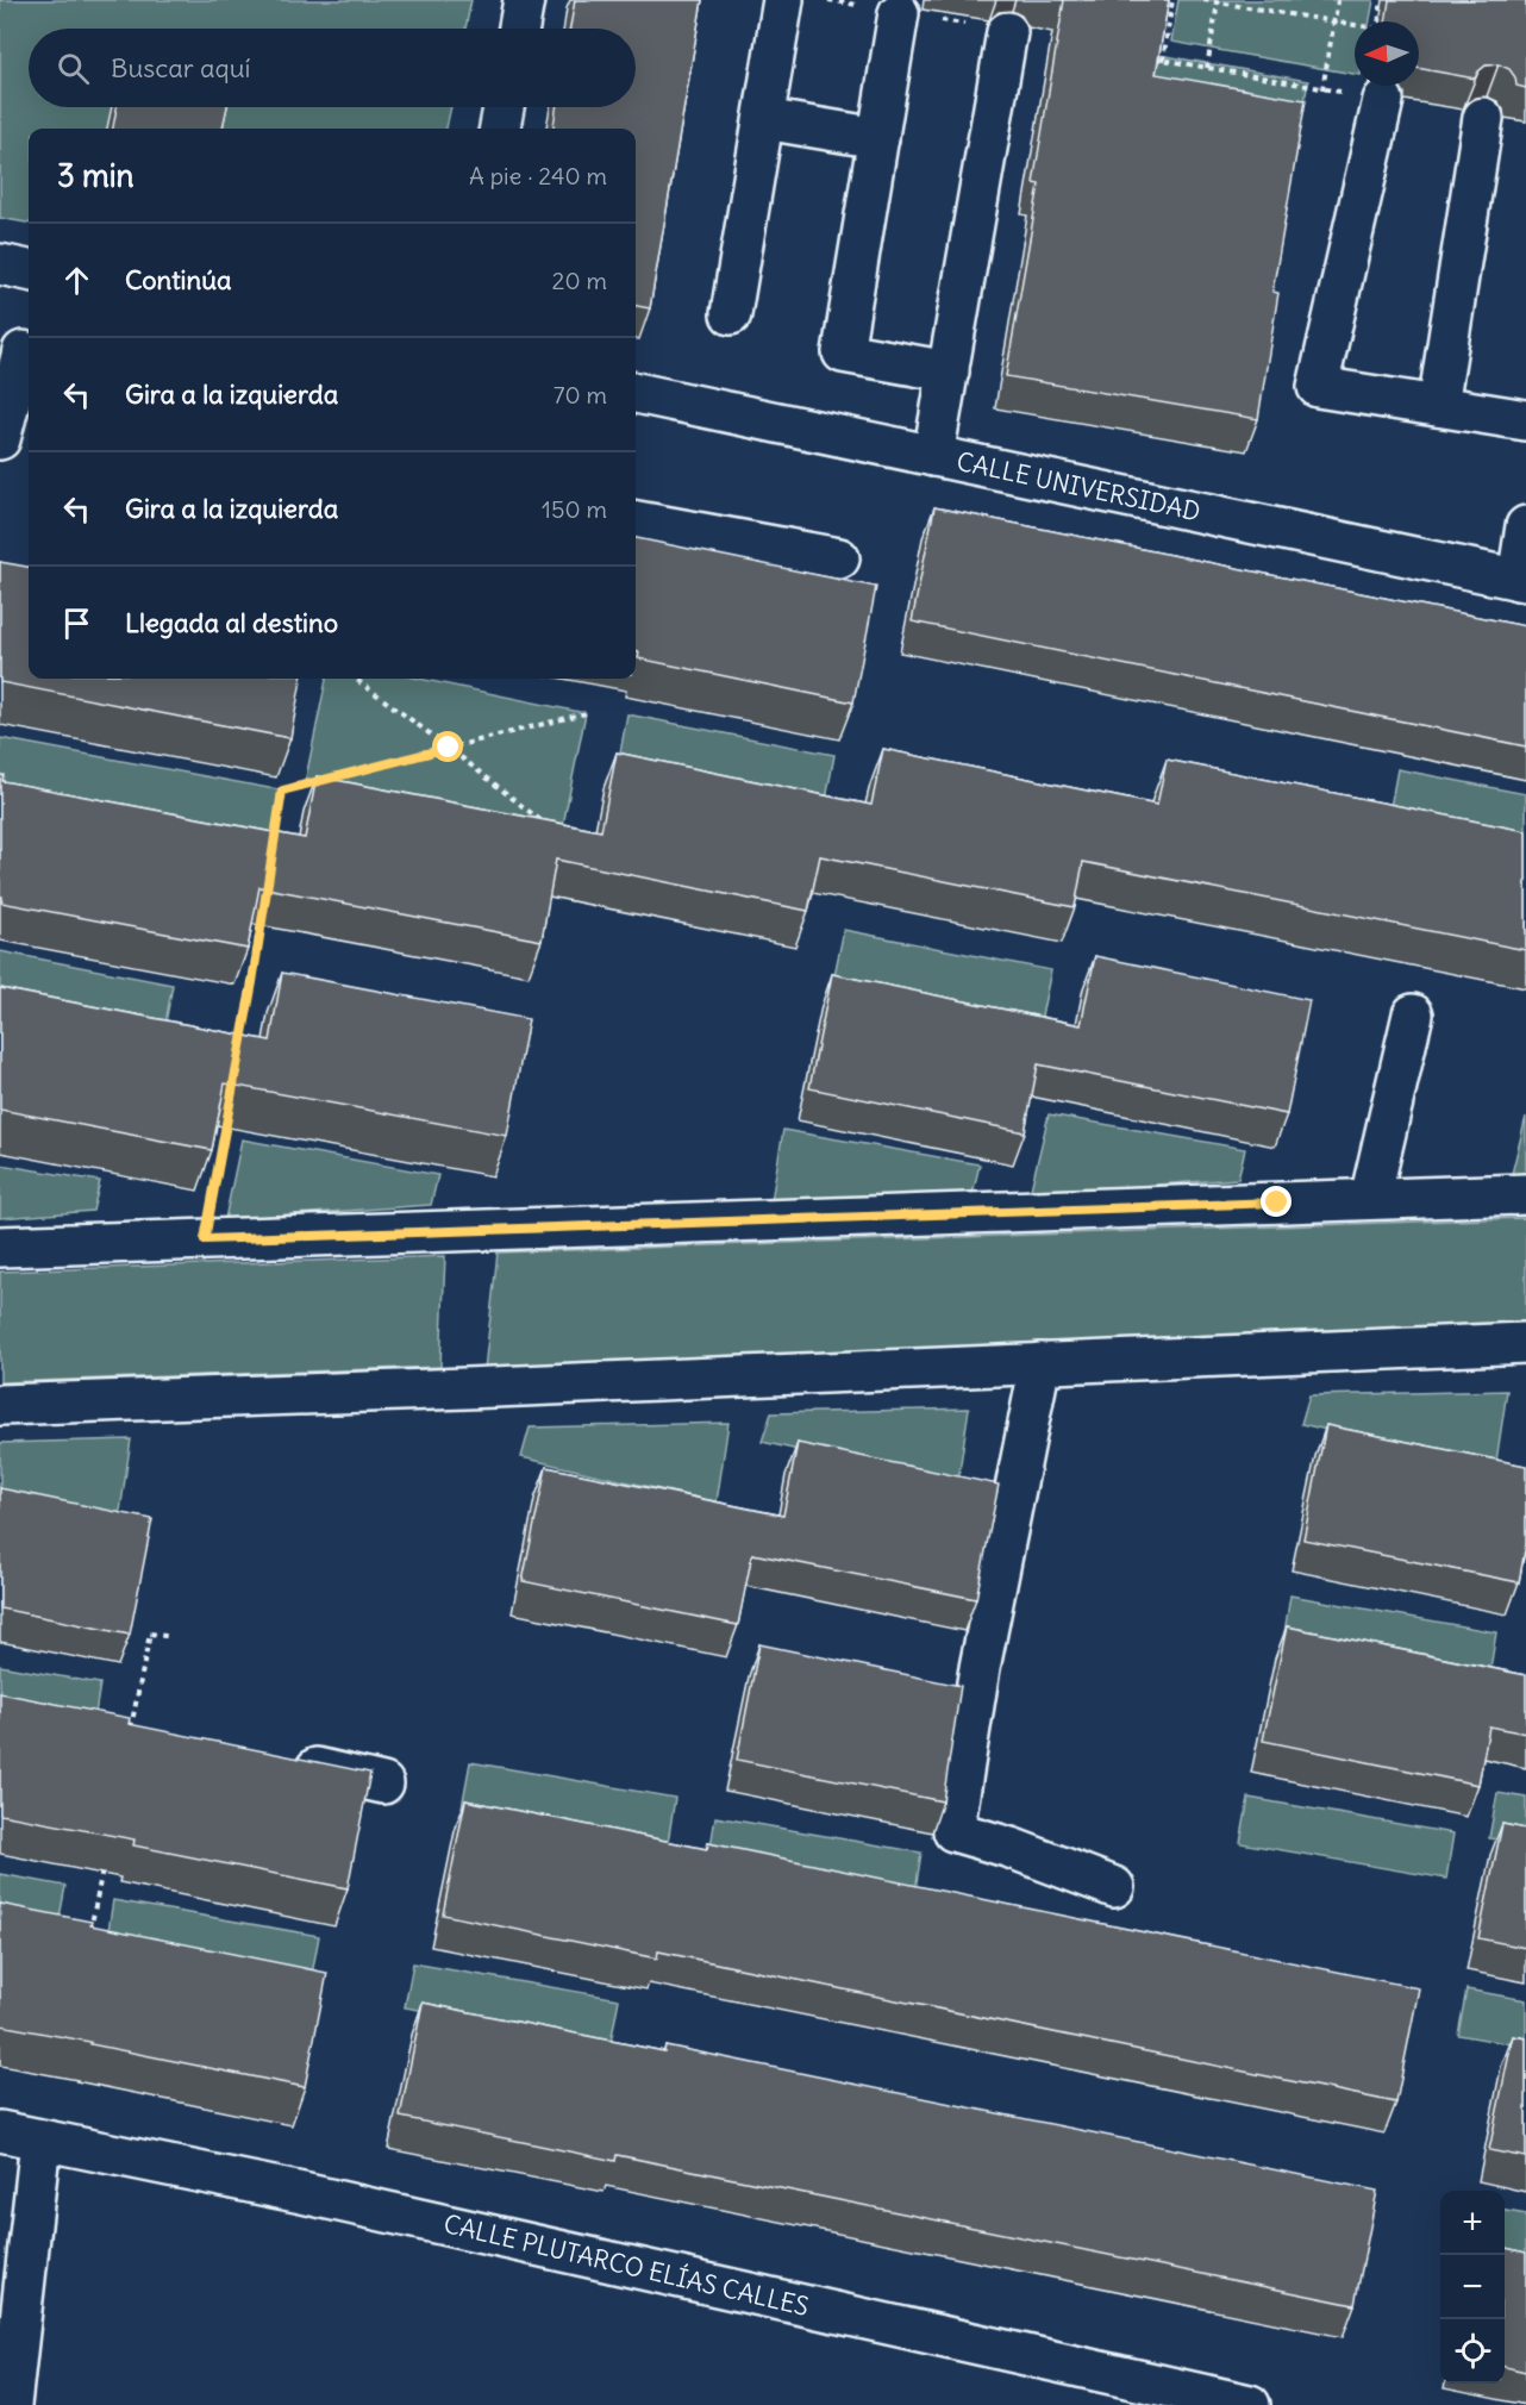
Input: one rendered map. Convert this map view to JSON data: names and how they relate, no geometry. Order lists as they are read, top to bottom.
{
  "streets": {
    "street": ["CALLE UNIVERSIDAD", "CALLE PLUTARCO ELÍAS CALLES"]
  },
  "north": "left",
  "page": {
    "search": "Buscar aquí",
    "heading": ["3 min", "A pie · 240 m"],
    "list": [
      ["Continúa", "20 m"],
      ["Gira a la izquierda", "70 m"],
      ["Gira a la izquierda", "150 m"],
      "Llegada al destino"
    ],
    "map_buttons": ["+", "−"]
  }
}
